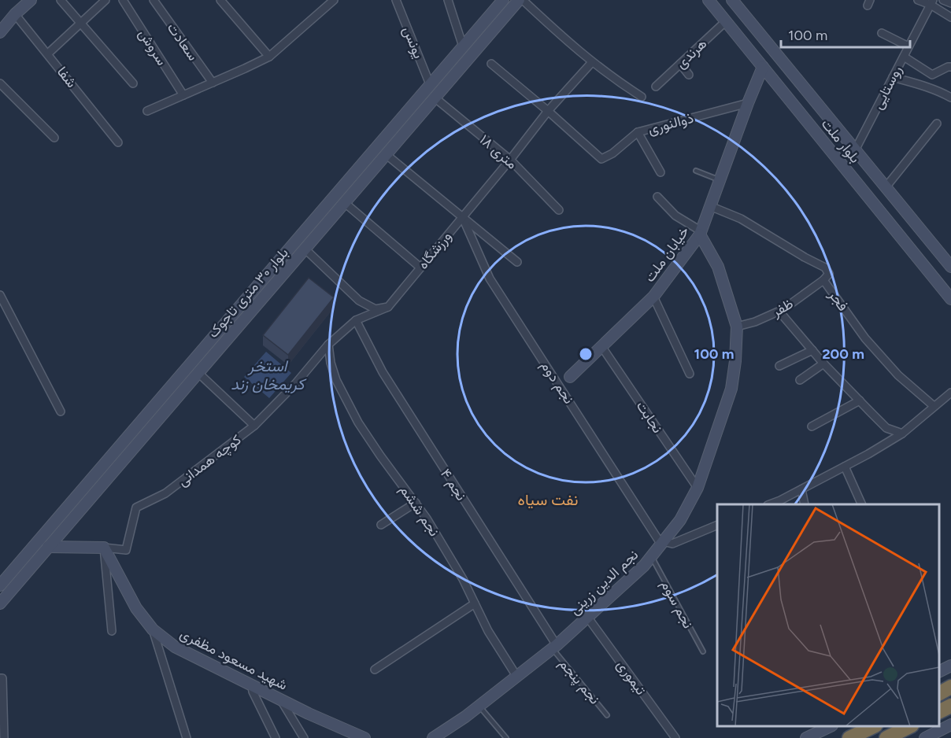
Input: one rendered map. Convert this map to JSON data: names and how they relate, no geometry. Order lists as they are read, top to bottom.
{
  "streets": {
    "main road": [
      "بلوار ملت",
      "خیابان ملت",
      "بلوار ۳۰ متری تاجوک",
      "نجم الدین زرینی",
      "شهید مسعود مظفری"
    ],
    "street": [
      "سعادت",
      "یونس",
      "سروش",
      "هرندی",
      "شفا",
      "روستایی",
      "ذوالنوری",
      "۱۸ متری",
      "ورزشگاه",
      "فجر",
      "ظفر",
      "نجم دوم",
      "نجابت",
      "کوچه همدانی",
      "نجم ۴",
      "نجم ششم",
      "تیموری"
    ],
    "lane": ["نجم سوم", "نجم پنجم"]
  },
  "crossings": [
    ["یونس", "بلوار ۳۰ متری تاجوک"],
    ["هرندی", "بلوار ملت"],
    ["روستایی", "بلوار ملت"],
    ["ذوالنوری", "ورزشگاه"],
    ["ذوالنوری", "خیابان ملت"],
    ["بلوار ملت", "خیابان ملت"],
    ["۱۸ متری", "ورزشگاه"],
    ["۱۸ متری", "بلوار ۳۰ متری تاجوک"],
    ["ورزشگاه", "نجم دوم"],
    ["ورزشگاه", "کوچه همدانی"],
    ["خیابان ملت", "فجر"],
    ["خیابان ملت", "نجابت"],
    ["خیابان ملت", "نجم الدین زرینی"],
    ["فجر", "ظفر"],
    ["ظفر", "نجم الدین زرینی"],
    ["نجم دوم", "نجم الدین زرینی"],
    ["نجابت", "نجم الدین زرینی"],
    ["کوچه همدانی", "نجم ۴"],
    ["کوچه همدانی", "نجم ششم"],
    ["کوچه همدانی", "شهید مسعود مظفری"],
    ["نجم ۴", "نجم الدین زرینی"],
    ["نجم ۴", "نجم پنجم"],
    ["نجم ششم", "نجم الدین زرینی"],
    ["نجم الدین زرینی", "نجم سوم"],
    ["نجم الدین زرینی", "تیموری"],
    ["نجم الدین زرینی", "نجم پنجم"]
  ],
  "districts": ["نفت سیاه"],
  "water": ["استخر کریمخان زند"],
  "scale_bar": "100 m",
  "rings": ["100 m", "200 m"]
}
